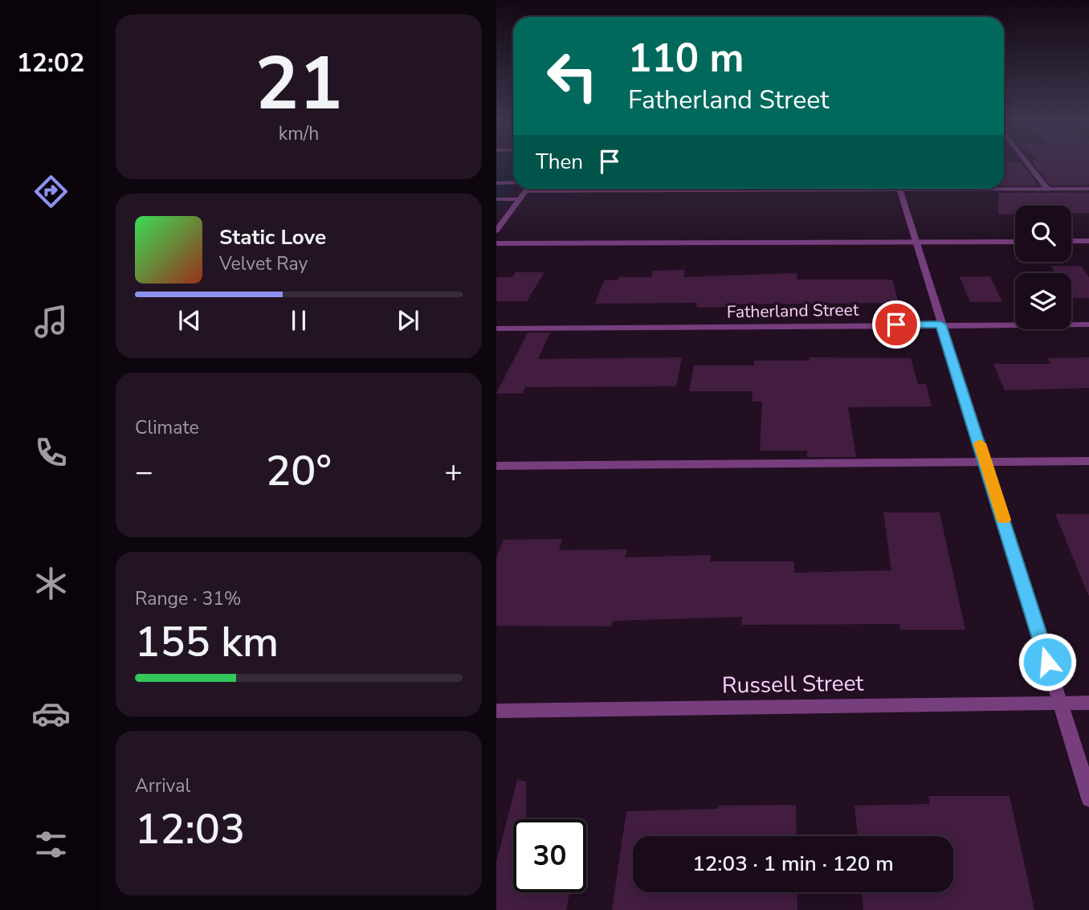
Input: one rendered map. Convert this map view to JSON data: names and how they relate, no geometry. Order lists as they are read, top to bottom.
{
  "streets": {
    "street": ["Fatherland Street", "Russell Street"]
  },
  "page": {
    "tabs": "12:02",
    "tile": [
      ["21", "km/h"],
      "Climate",
      ["Range · 31%", "155 km"],
      ["Arrival", "12:03"]
    ],
    "turn": ["110 m", "Fatherland Street"],
    "then": "Then",
    "song": ["Static Love", "Velvet Ray"],
    "heat": ["−", "20°", "+"],
    "limit": "30",
    "trip": "12:03 · 1 min · 120 m"
  }
}
